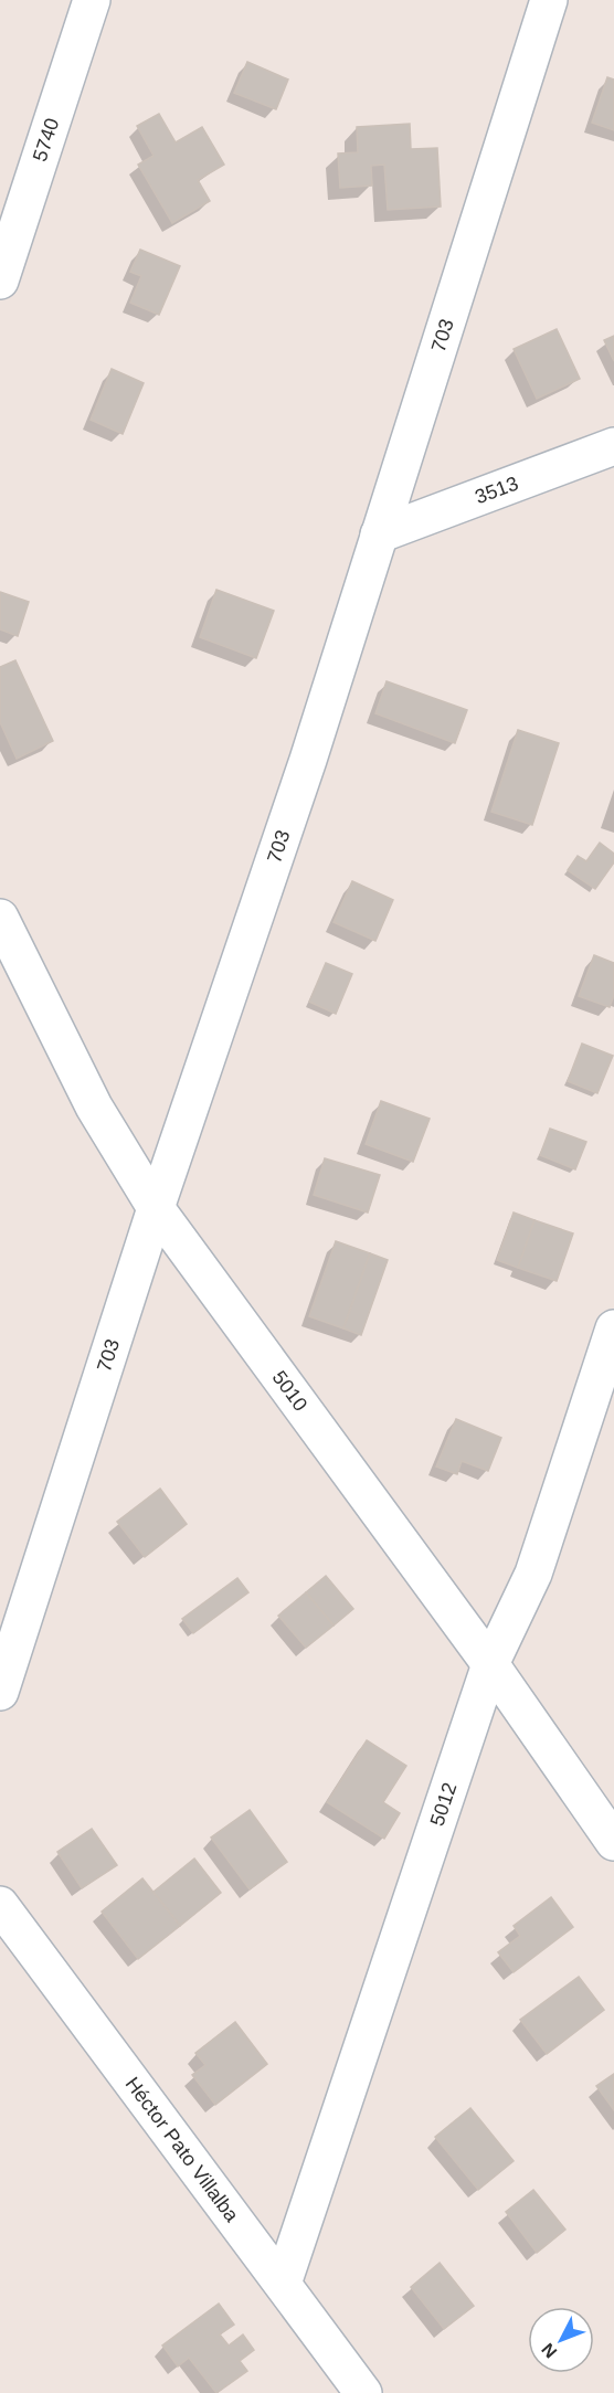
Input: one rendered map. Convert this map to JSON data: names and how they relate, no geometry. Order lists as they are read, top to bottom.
{
  "streets": {
    "street": [
      "5740",
      "703",
      "3513",
      "5010",
      "5012",
      "Héctor Pato Villalba"
    ]
  },
  "crossings": [
    ["703", "3513"],
    ["703", "5010"],
    ["5010", "5012"],
    ["5012", "Héctor Pato Villalba"]
  ],
  "north": "bottom left"
}
